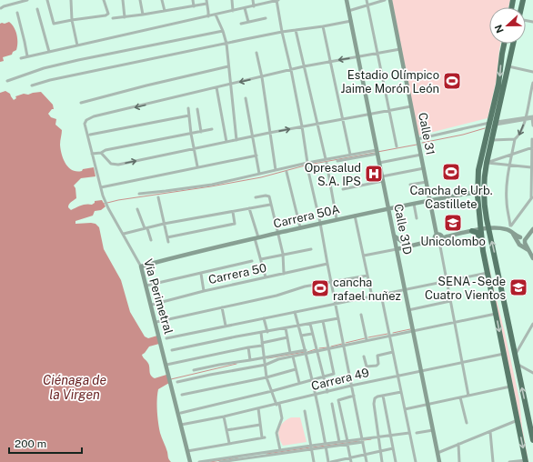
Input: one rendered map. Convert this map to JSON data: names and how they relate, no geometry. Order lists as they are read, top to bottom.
{
  "streets": {
    "street": [
      "Calle 31",
      "Carrera 50A",
      "Calle 31D",
      "Carrera 50",
      "Vía Perimetral",
      "Carrera 49"
    ]
  },
  "crossings": [
    ["Calle 31", "Carrera 50A"],
    ["Calle 31", "Carrera 49"],
    ["Carrera 50A", "Calle 31D"],
    ["Carrera 50A", "Vía Perimetral"],
    ["Calle 31D", "Carrera 49"],
    ["Carrera 50", "Vía Perimetral"],
    ["Vía Perimetral", "Carrera 49"]
  ],
  "water": ["Ciénaga de la Virgen"],
  "places": {
    "sports": ["Estadio Olímpico Jaime Morón León", "Cancha de Urb. Castillete", "cancha rafael nuñez"],
    "hospital": ["Opresalud S.A. IPS"],
    "school or university": ["Unicolombo", "SENA - Sede Cuatro Vientos"]
  },
  "scale_bar": "200 m",
  "north": "left"
}
